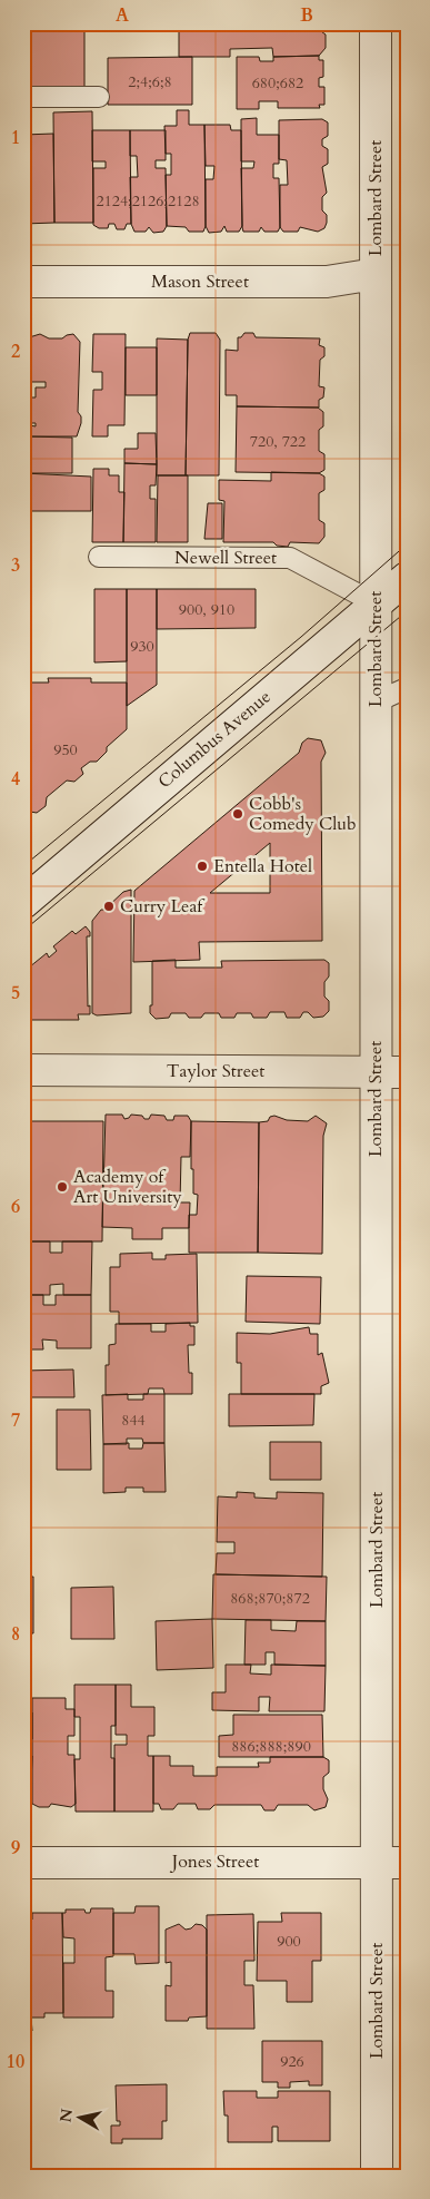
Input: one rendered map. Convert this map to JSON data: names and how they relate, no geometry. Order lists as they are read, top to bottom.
{
  "streets": {
    "street": [
      "Lombard Street",
      "Mason Street",
      "Columbus Avenue",
      "Taylor Street",
      "Jones Street"
    ],
    "lane": ["Newell Street"]
  },
  "crossings": [
    ["Lombard Street", "Mason Street"],
    ["Lombard Street", "Newell Street"],
    ["Lombard Street", "Columbus Avenue"],
    ["Lombard Street", "Taylor Street"],
    ["Lombard Street", "Jones Street"],
    ["Newell Street", "Columbus Avenue"]
  ],
  "places": [
    "Cobb's Comedy Club",
    "Entella Hotel",
    "Curry Leaf",
    "Academy of Art University"
  ],
  "house_numbers": [
    "2;4;6;8",
    "680;682",
    "2124;2126;2128",
    "720, 722",
    "900, 910",
    "930",
    "950",
    "844",
    "868;870;872",
    "886;888;890",
    "900",
    "926"
  ],
  "north": "left",
  "grid": {
    "columns": ["A", "B"],
    "rows": [
      "1",
      "2",
      "3",
      "4",
      "5",
      "6",
      "7",
      "8",
      "9",
      "10"
    ]
  }
}
